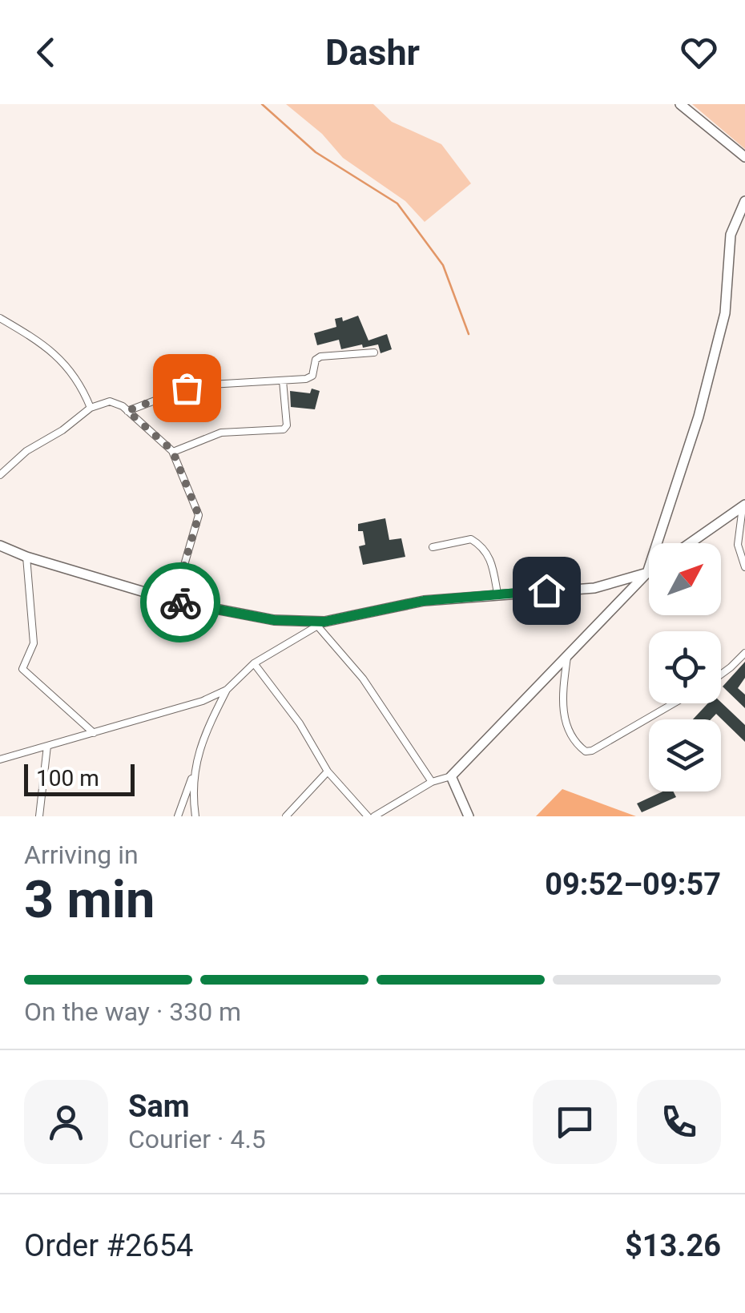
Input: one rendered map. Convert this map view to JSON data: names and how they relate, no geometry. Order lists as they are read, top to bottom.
{
  "scale_bar": "100 m",
  "north": "top right",
  "page": {
    "header": "Dashr",
    "scale": "100 m",
    "heading": ["3 min", "Arriving in", "09:52–09:57"],
    "panel": [
      "Sam",
      "Courier · 4.5",
      "Order #2654",
      "$13.26"
    ],
    "bar": "On the way · 330 m"
  }
}
